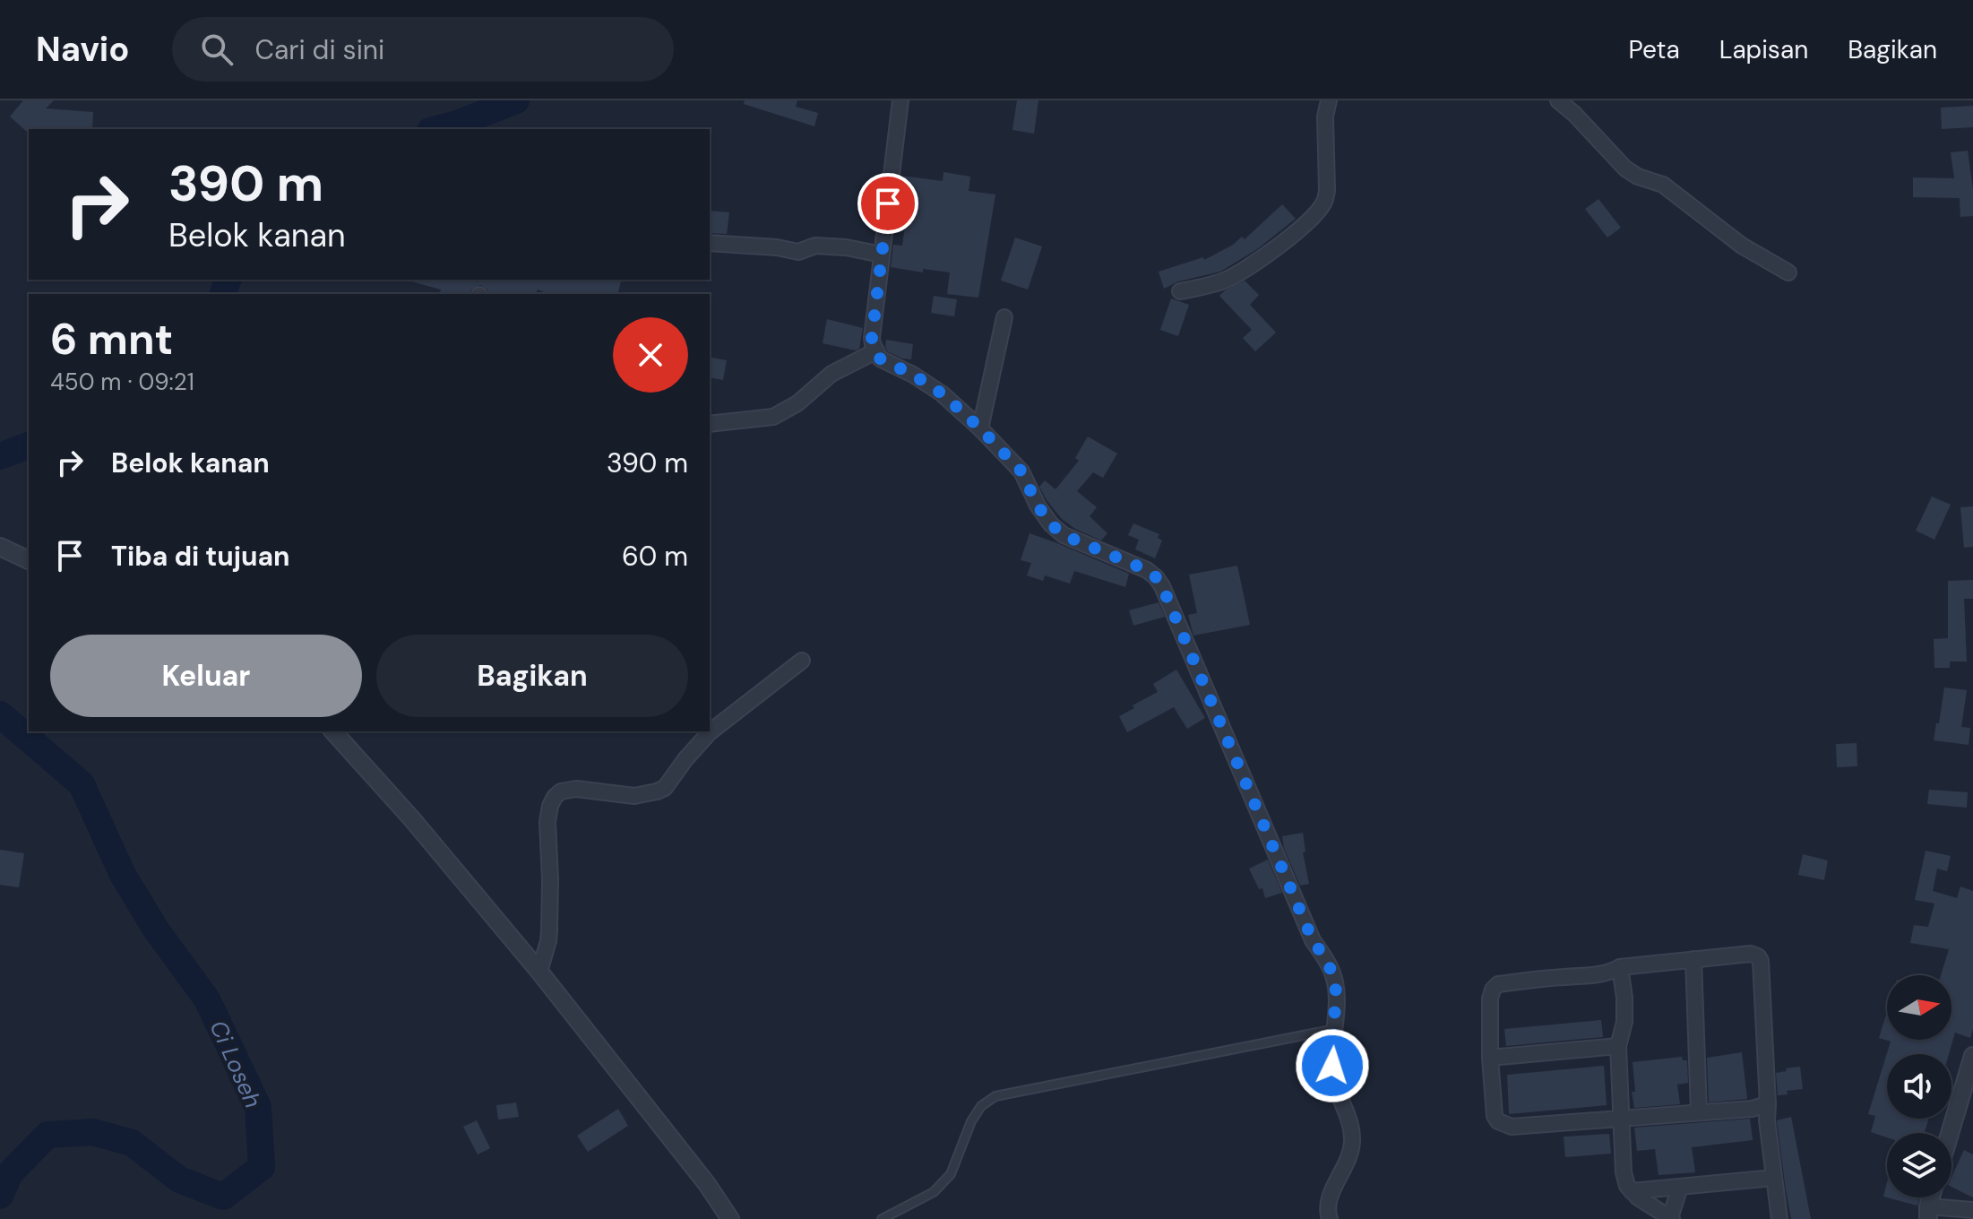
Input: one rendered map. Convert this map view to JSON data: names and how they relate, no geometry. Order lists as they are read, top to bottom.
{
  "water": ["Ci Loseh"],
  "north": "right",
  "page": {
    "header": "Navio",
    "search": "Cari di sini",
    "nav": ["Peta", "Lapisan", "Bagikan"],
    "turn": ["390 m", "Belok kanan"],
    "heading": ["6 mnt", "450 m · 09:21"],
    "list": [
      {
        "name": "Belok kanan",
        "value": "390 m"
      },
      {
        "name": "Tiba di tujuan",
        "value": "60 m"
      }
    ],
    "buttons": ["Keluar", "Bagikan"]
  }
}
